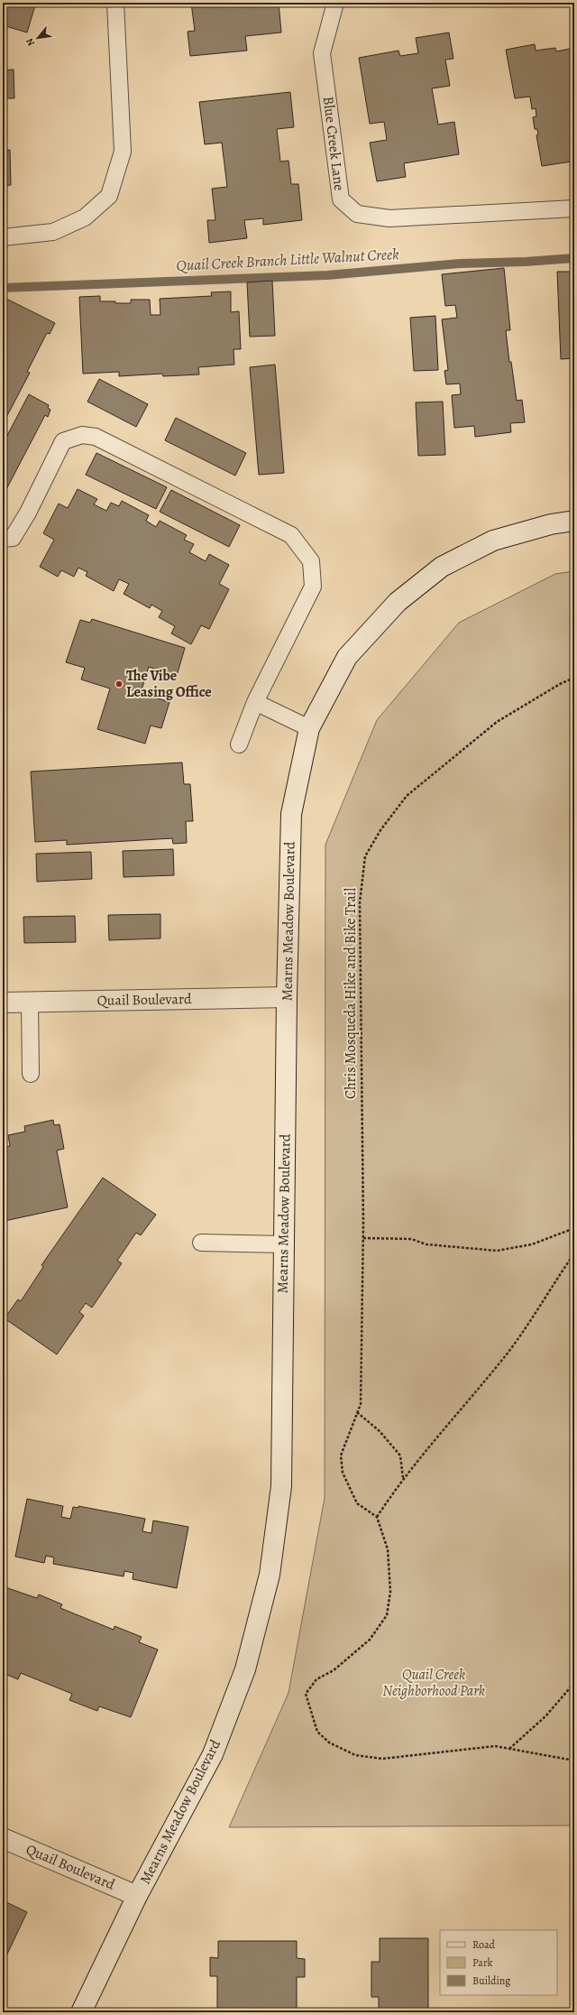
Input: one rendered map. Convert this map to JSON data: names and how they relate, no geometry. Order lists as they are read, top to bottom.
{
  "streets": {
    "street": ["Mearns Meadow Boulevard", "Quail Boulevard"],
    "lane": ["Blue Creek Lane"],
    "path": ["Chris Mosqueda Hike and Bike Trail"]
  },
  "crossings": [
    ["Mearns Meadow Boulevard", "Quail Boulevard"]
  ],
  "water": ["Quail Creek Branch Little Walnut Creek"],
  "parks": ["Quail Creek Neighborhood Park"],
  "places": ["The Vibe Leasing Office"],
  "legend": ["Road", "Park", "Building"],
  "north": "bottom left"
}
